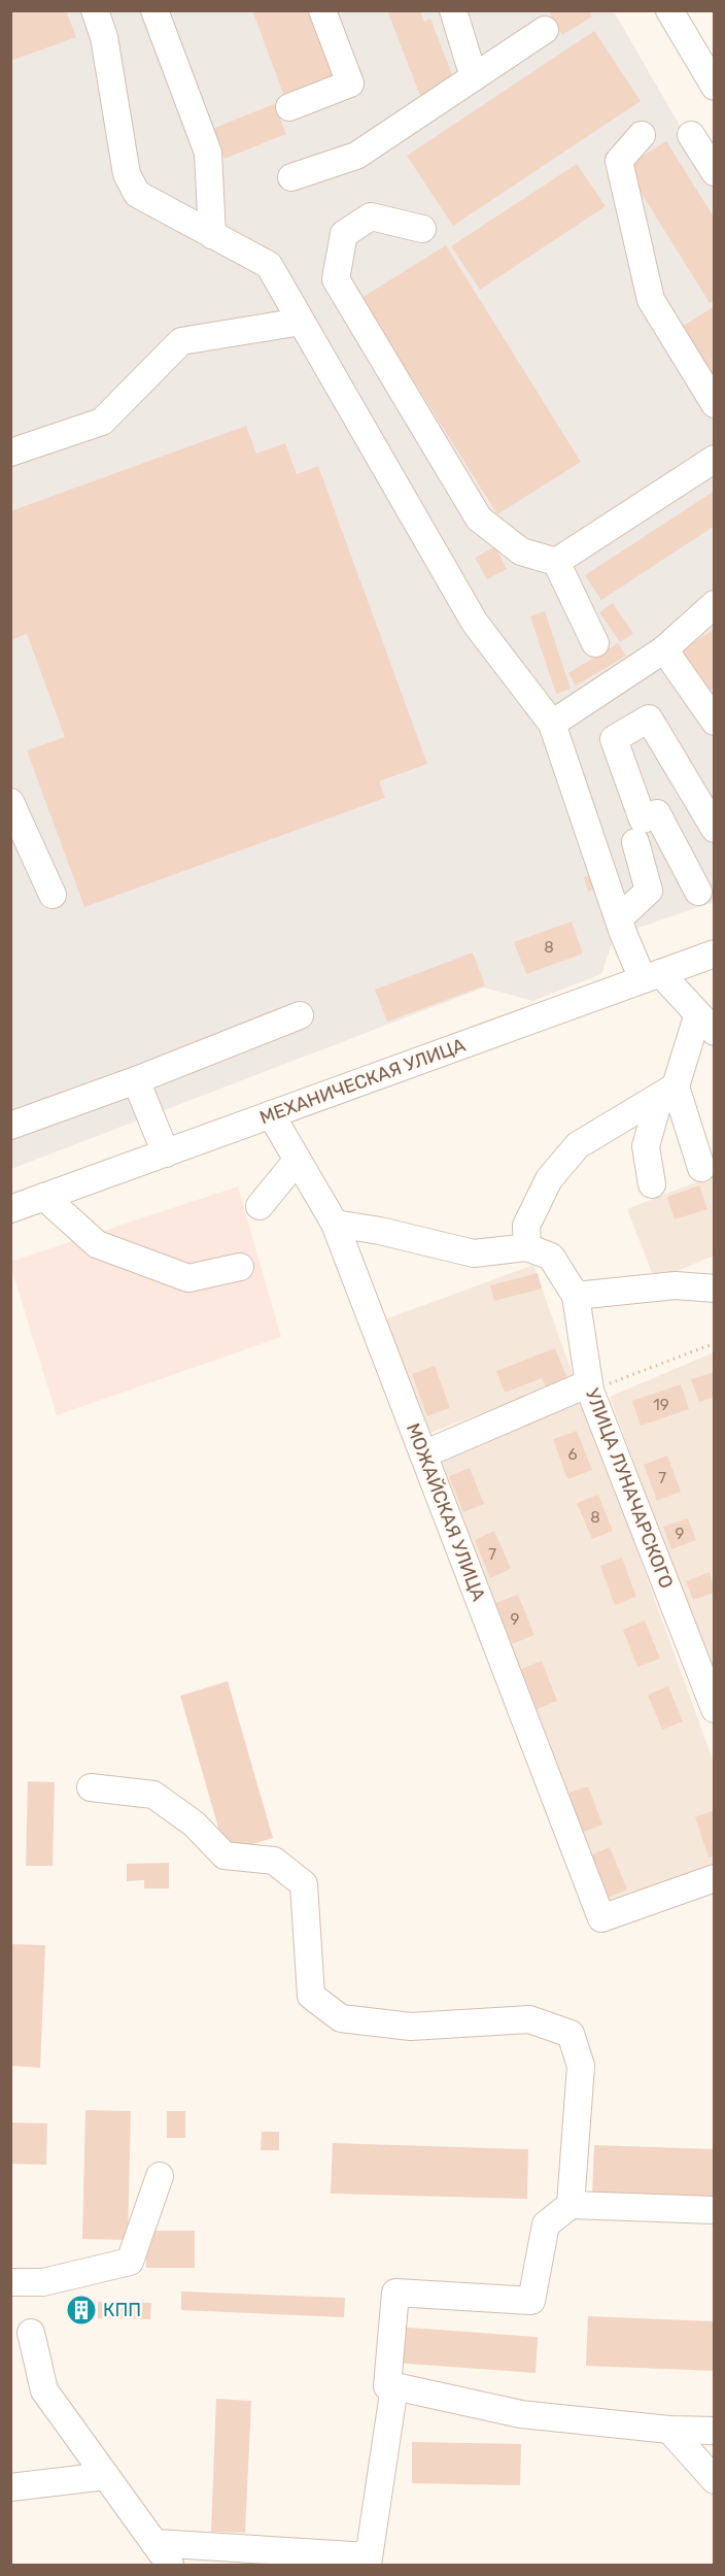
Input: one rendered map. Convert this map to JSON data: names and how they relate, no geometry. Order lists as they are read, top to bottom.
{
  "streets": {
    "street": ["МЕХАНИЧЕСКАЯ УЛИЦА", "УЛИЦА ЛУНАЧАРСКОГО", "МОЖАЙСКАЯ УЛИЦА"]
  },
  "crossings": [
    ["МЕХАНИЧЕСКАЯ УЛИЦА", "МОЖАЙСКАЯ УЛИЦА"]
  ],
  "places": {
    "building": ["КПП"]
  },
  "house_numbers": [
    "8",
    "19",
    "6",
    "7",
    "8",
    "9",
    "7",
    "9"
  ]
}
